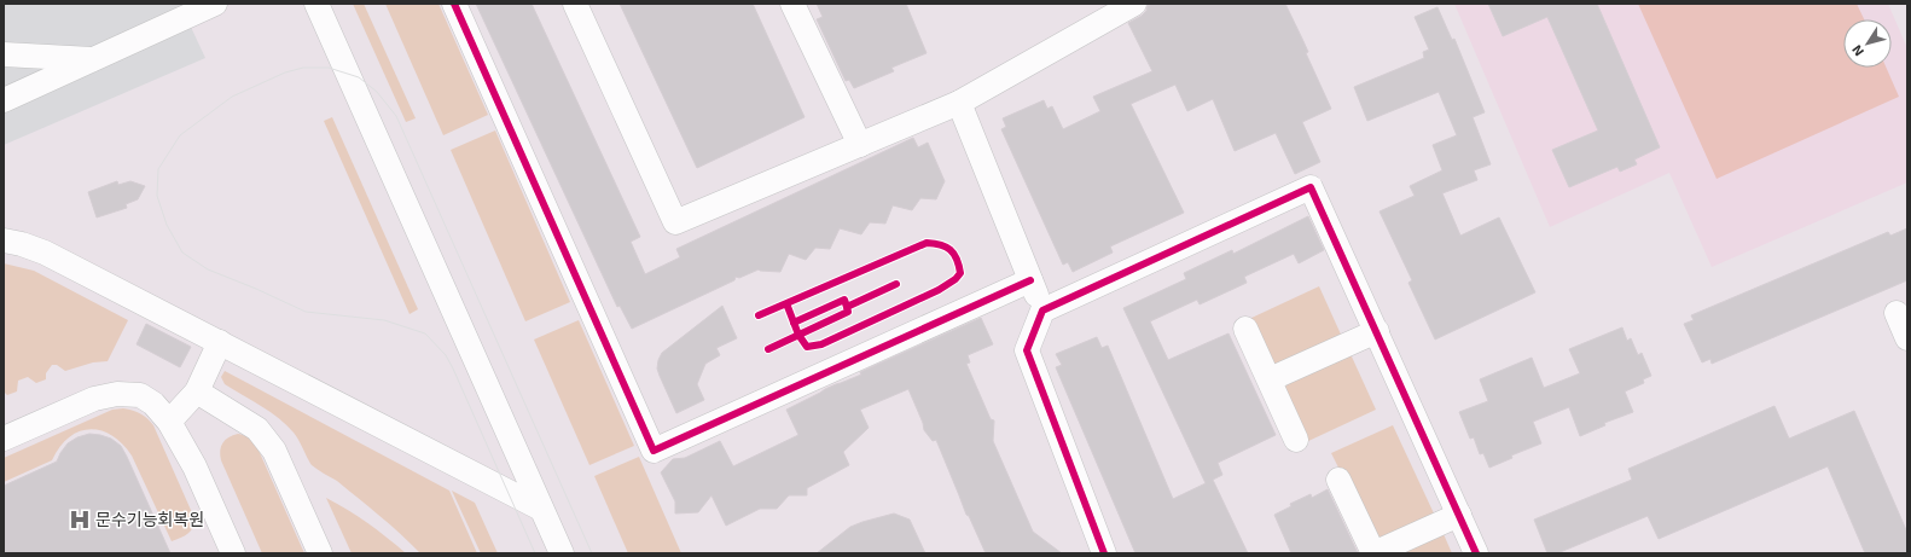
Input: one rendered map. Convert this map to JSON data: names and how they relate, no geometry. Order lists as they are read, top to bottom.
{
  "places": {
    "hospital": ["문수기능회복원"]
  },
  "north": "bottom left"
}
